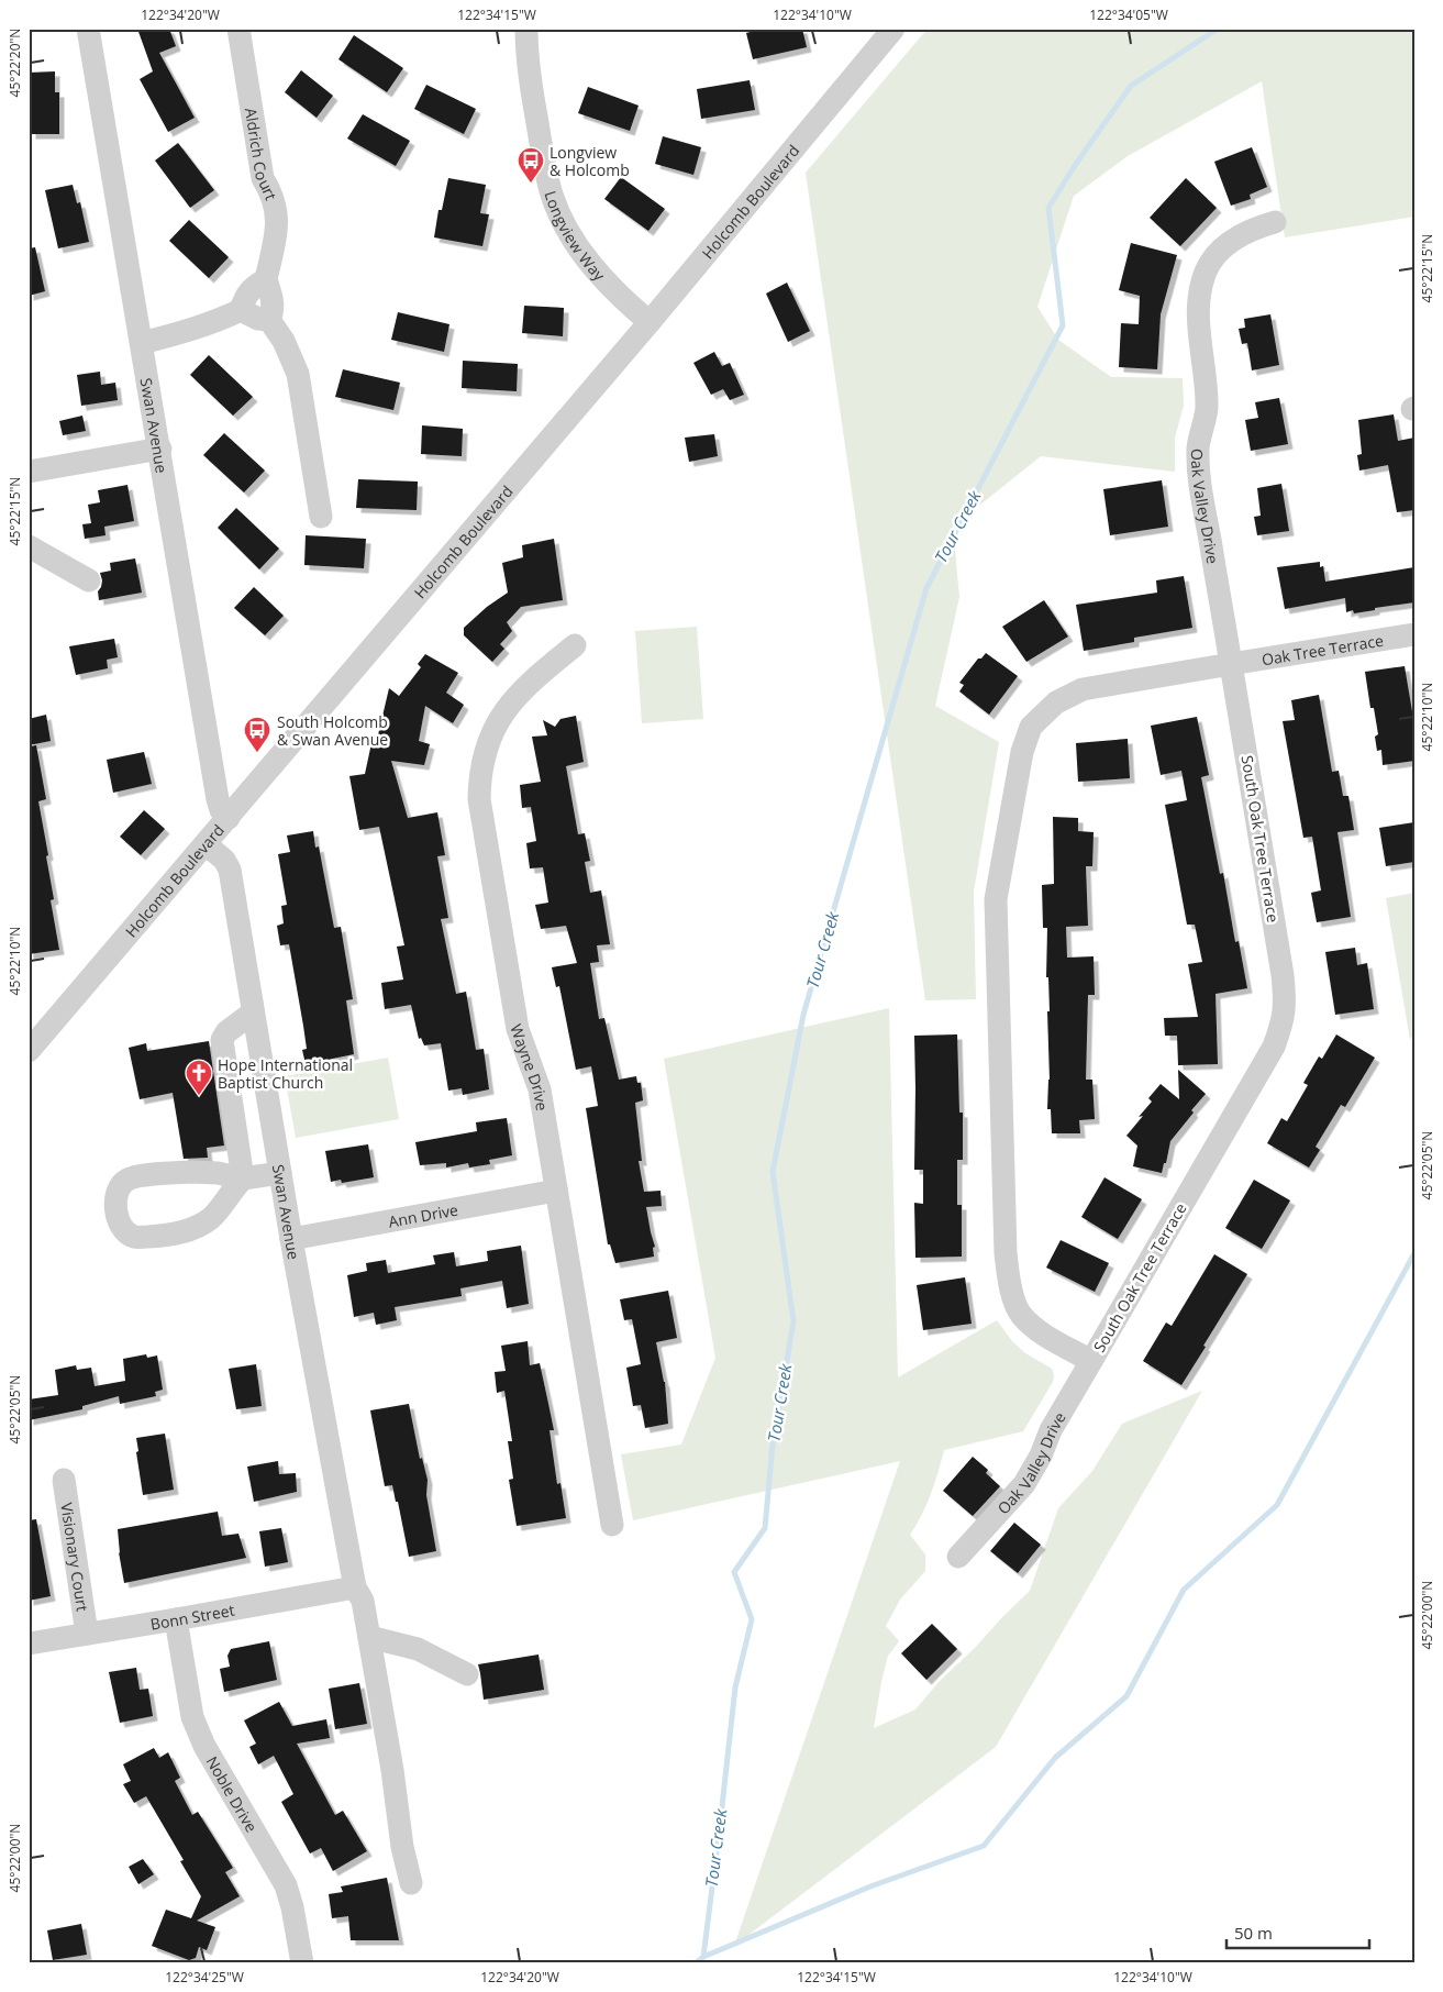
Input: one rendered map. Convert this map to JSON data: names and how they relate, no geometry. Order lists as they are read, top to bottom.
{
  "streets": {
    "street": [
      "Aldrich Court",
      "Holcomb Boulevard",
      "Longview Way",
      "Swan Avenue",
      "Oak Valley Drive",
      "Oak Tree Terrace",
      "South Oak Tree Terrace",
      "Wayne Drive",
      "Ann Drive",
      "Visionary Court",
      "Bonn Street",
      "Noble Drive"
    ]
  },
  "crossings": [
    ["Holcomb Boulevard", "Longview Way"],
    ["Holcomb Boulevard", "Swan Avenue"],
    ["Swan Avenue", "Ann Drive"],
    ["Swan Avenue", "Bonn Street"],
    ["Oak Valley Drive", "Oak Tree Terrace"],
    ["Oak Valley Drive", "South Oak Tree Terrace"],
    ["Oak Tree Terrace", "South Oak Tree Terrace"],
    ["Wayne Drive", "Ann Drive"],
    ["Visionary Court", "Bonn Street"],
    ["Bonn Street", "Noble Drive"]
  ],
  "water": ["Tour Creek"],
  "places": {
    "bus stop": ["Longview & Holcomb", "South Holcomb & Swan Avenue"],
    "church": ["Hope International Baptist Church"]
  },
  "scale_bar": "50 m",
  "coordinates": [
    "122°34'20\"W",
    "122°34'15\"W",
    "122°34'10\"W",
    "122°34'05\"W",
    "45°22'20\"N",
    "45°22'15\"N",
    "45°22'10\"N",
    "45°22'05\"N",
    "45°22'00\"N",
    "122°34'25\"W"
  ]
}
